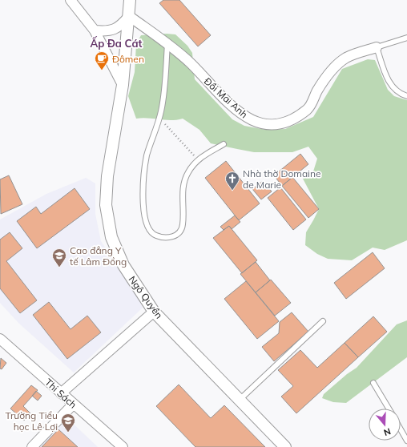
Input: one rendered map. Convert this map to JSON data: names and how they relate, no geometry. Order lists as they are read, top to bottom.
{
  "streets": {
    "street": ["Đồi Mai Anh", "Ngô Quyền", "Thi Sách"]
  },
  "crossings": [
    ["Đồi Mai Anh", "Ngô Quyền"]
  ],
  "districts": ["Ấp Đa Cát"],
  "places": {
    "cafe": ["Đômen"],
    "church": ["Nhà thờ Domaine de Marie"],
    "school or university": ["Cao đẳng Y tế Lâm Đồng", "Trường Tiểu học Lê Lợi"]
  },
  "north": "bottom"
}
